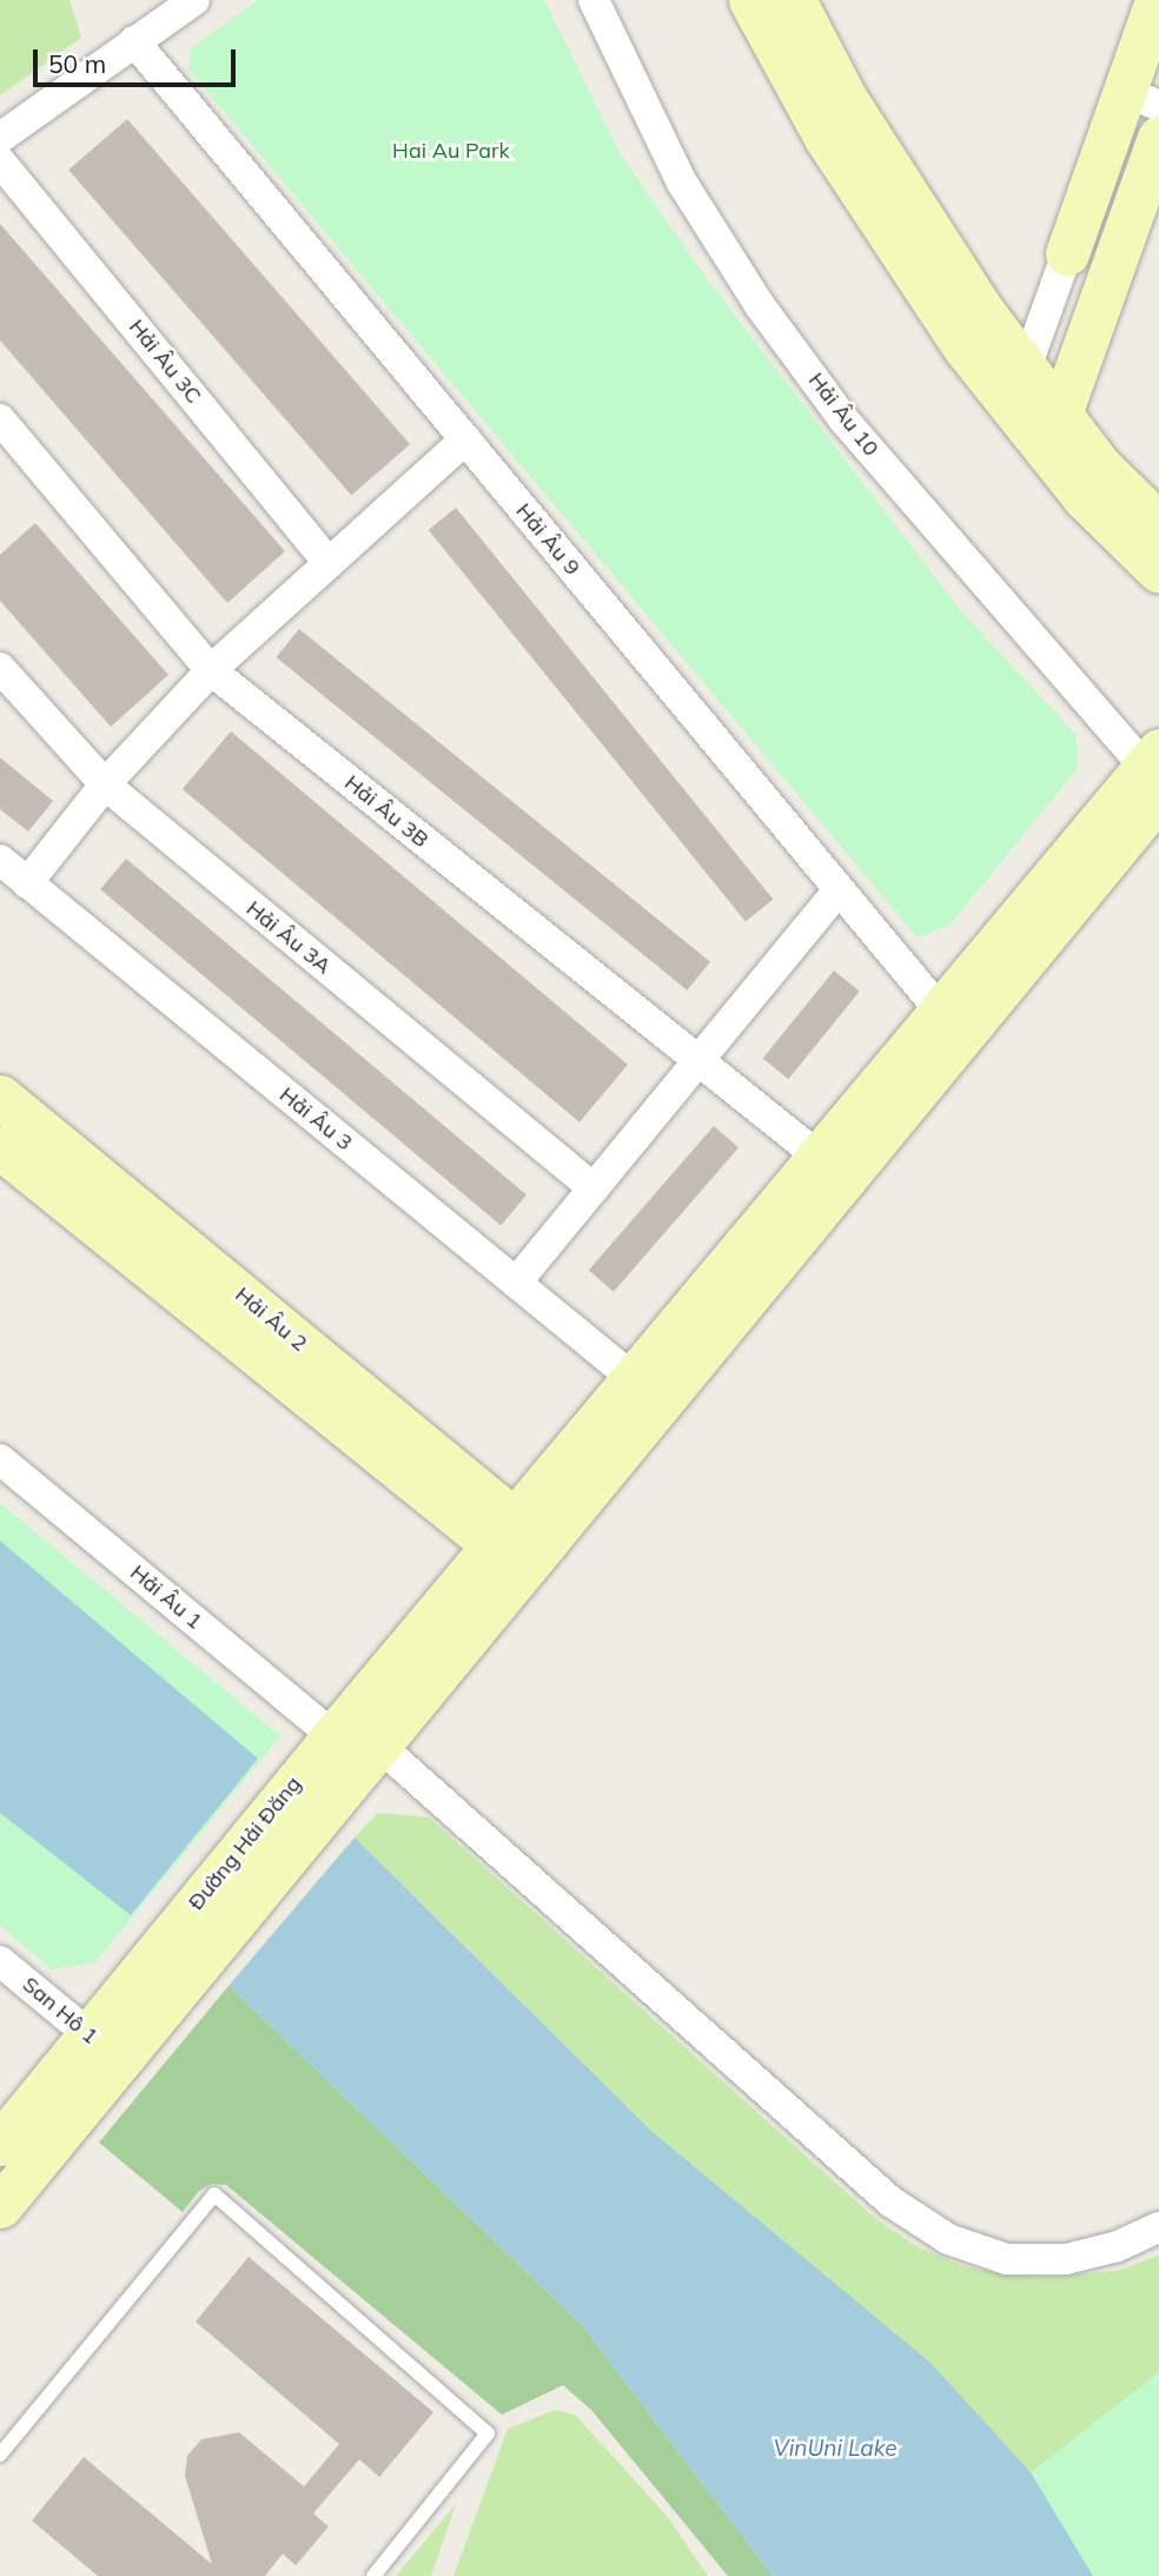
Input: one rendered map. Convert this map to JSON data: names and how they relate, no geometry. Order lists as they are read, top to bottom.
{
  "streets": {
    "street": [
      "Hải Âu 3C",
      "Hải Âu 10",
      "Hải Âu 9",
      "Hải Âu 3B",
      "Hải Âu 3A",
      "Hải Âu 3",
      "Hải Âu 2",
      "Hải Âu 1",
      "Đường Hải Đăng",
      "San Hô 1"
    ]
  },
  "crossings": [
    ["Hải Âu 2", "Đường Hải Đăng"],
    ["Hải Âu 1", "Đường Hải Đăng"],
    ["Đường Hải Đăng", "San Hô 1"]
  ],
  "water": ["VinUni Lake"],
  "parks": ["Hai Au Park"],
  "scale_bar": "50 m"
}
